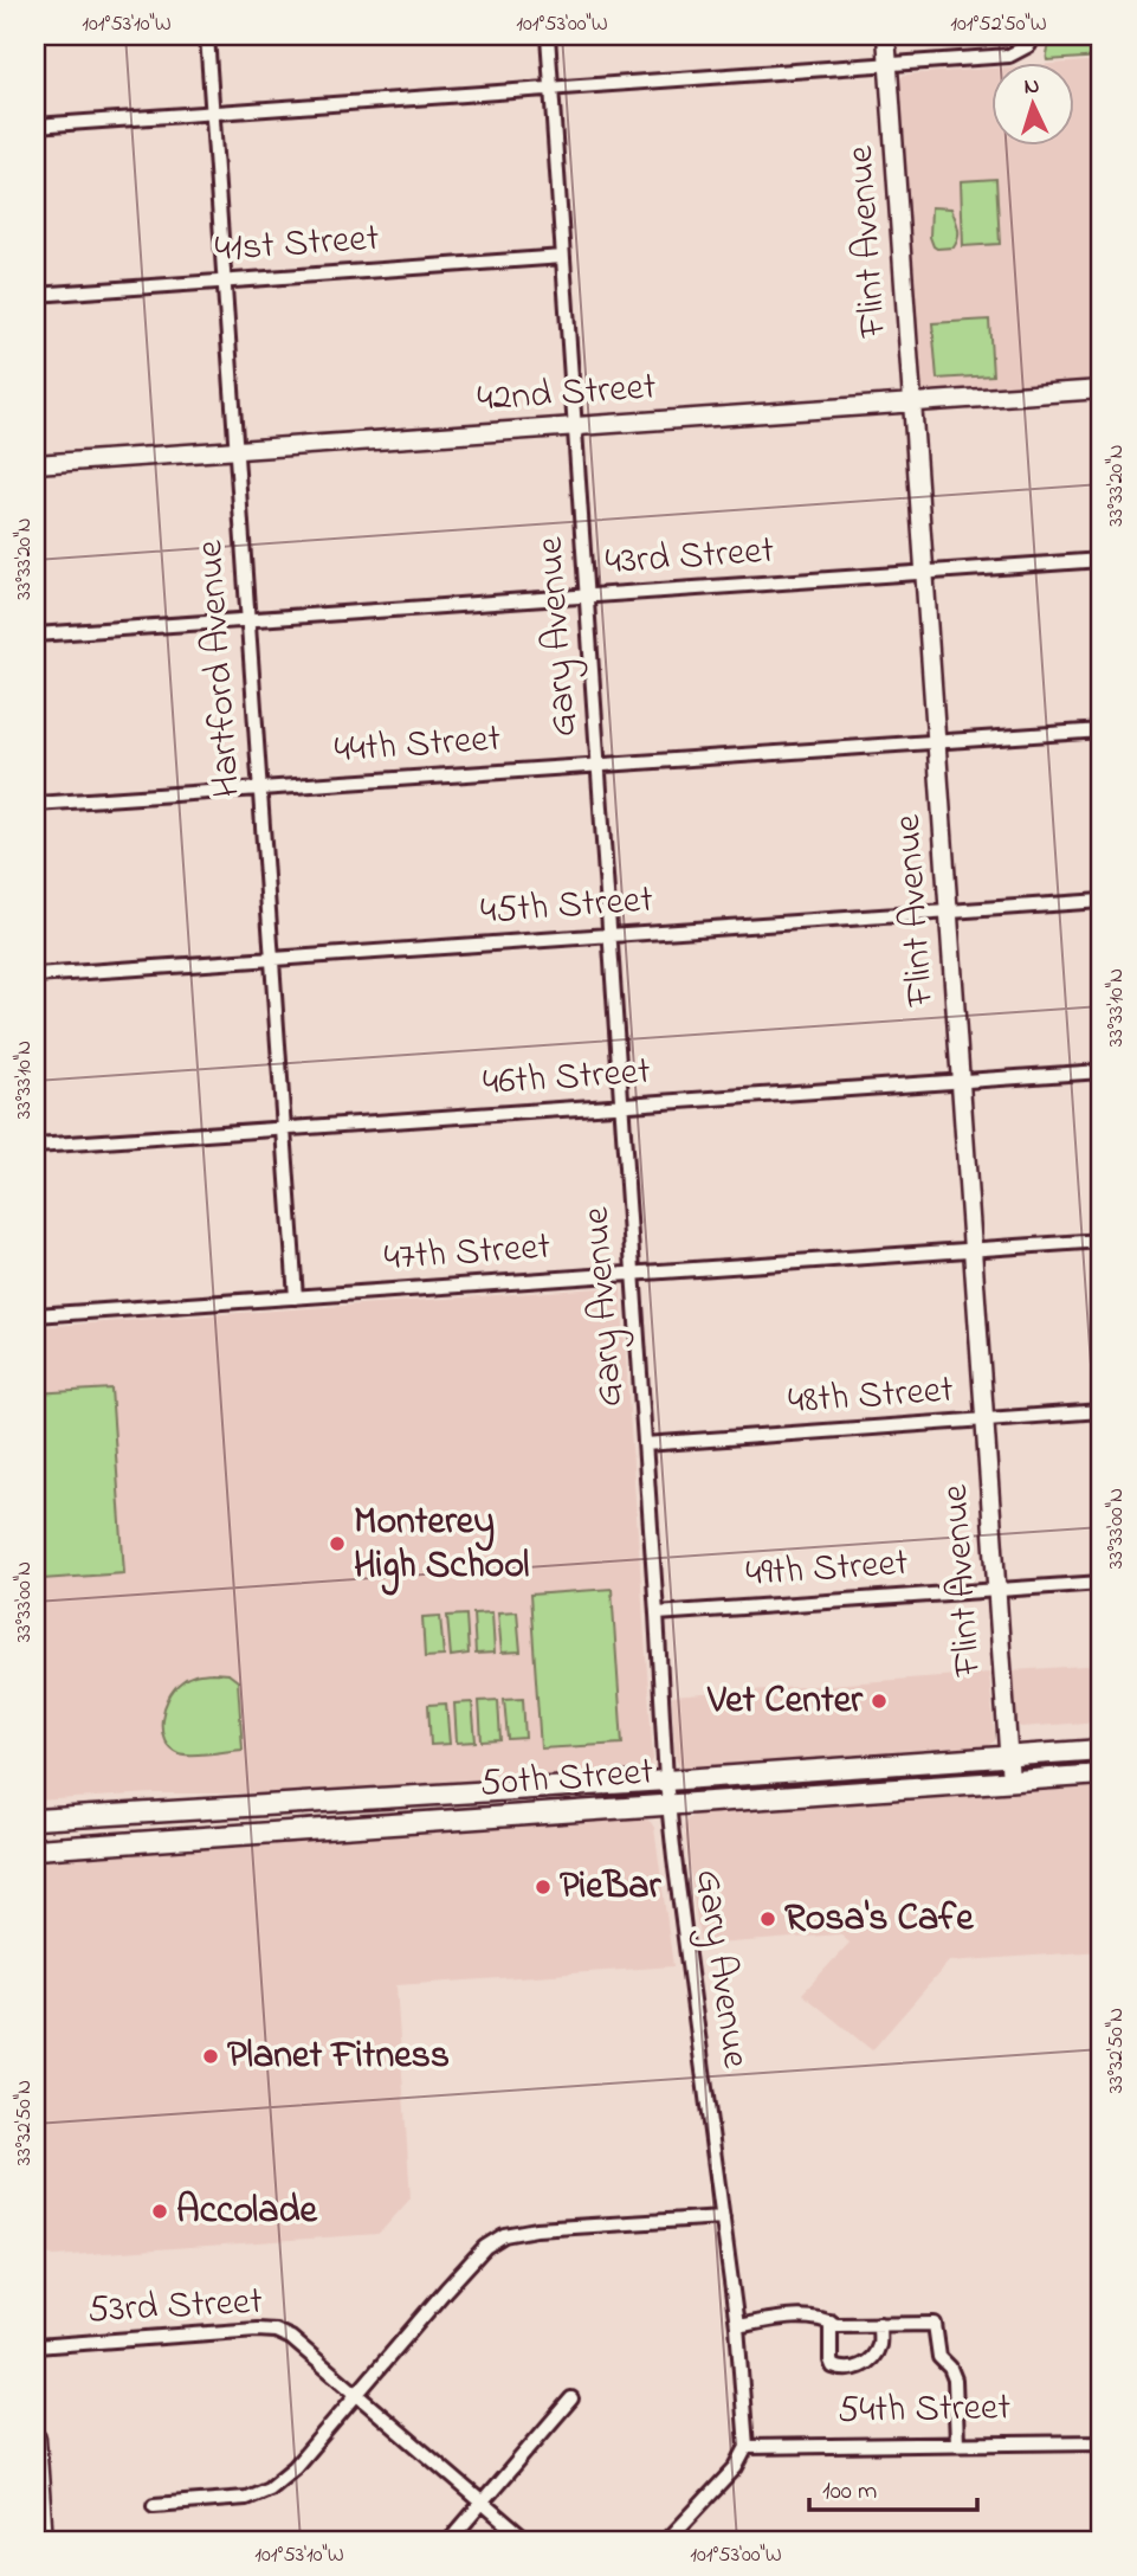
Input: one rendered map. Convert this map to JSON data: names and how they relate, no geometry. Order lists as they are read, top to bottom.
{
  "streets": {
    "main road": ["50th Street"],
    "street": [
      "Flint Avenue",
      "41st Street",
      "42nd Street",
      "43rd Street",
      "Gary Avenue",
      "Hartford Avenue",
      "44th Street",
      "45th Street",
      "46th Street",
      "47th Street",
      "48th Street",
      "49th Street",
      "53rd Street",
      "54th Street"
    ]
  },
  "crossings": [
    ["Flint Avenue", "42nd Street"],
    ["Flint Avenue", "43rd Street"],
    ["Flint Avenue", "44th Street"],
    ["Flint Avenue", "45th Street"],
    ["Flint Avenue", "46th Street"],
    ["Flint Avenue", "47th Street"],
    ["Flint Avenue", "48th Street"],
    ["Flint Avenue", "49th Street"],
    ["Flint Avenue", "50th Street"],
    ["41st Street", "Gary Avenue"],
    ["41st Street", "Hartford Avenue"],
    ["42nd Street", "Gary Avenue"],
    ["42nd Street", "Hartford Avenue"],
    ["43rd Street", "Gary Avenue"],
    ["43rd Street", "Hartford Avenue"],
    ["Gary Avenue", "44th Street"],
    ["Gary Avenue", "45th Street"],
    ["Gary Avenue", "46th Street"],
    ["Gary Avenue", "47th Street"],
    ["Gary Avenue", "48th Street"],
    ["Gary Avenue", "49th Street"],
    ["Gary Avenue", "50th Street"],
    ["Gary Avenue", "54th Street"],
    ["Hartford Avenue", "44th Street"],
    ["Hartford Avenue", "45th Street"],
    ["Hartford Avenue", "46th Street"],
    ["Hartford Avenue", "47th Street"]
  ],
  "places": [
    "Monterey High School",
    "Vet Center",
    "PieBar",
    "Rosa's Cafe",
    "Planet Fitness",
    "Accolade"
  ],
  "scale_bar": "100 m",
  "north": "top",
  "coordinates": [
    "101°53'10\"W",
    "101°53'00\"W",
    "101°52'50\"W",
    "33°33'20\"N",
    "33°33'10\"N",
    "33°33'00\"N",
    "33°32'50\"N"
  ]
}
